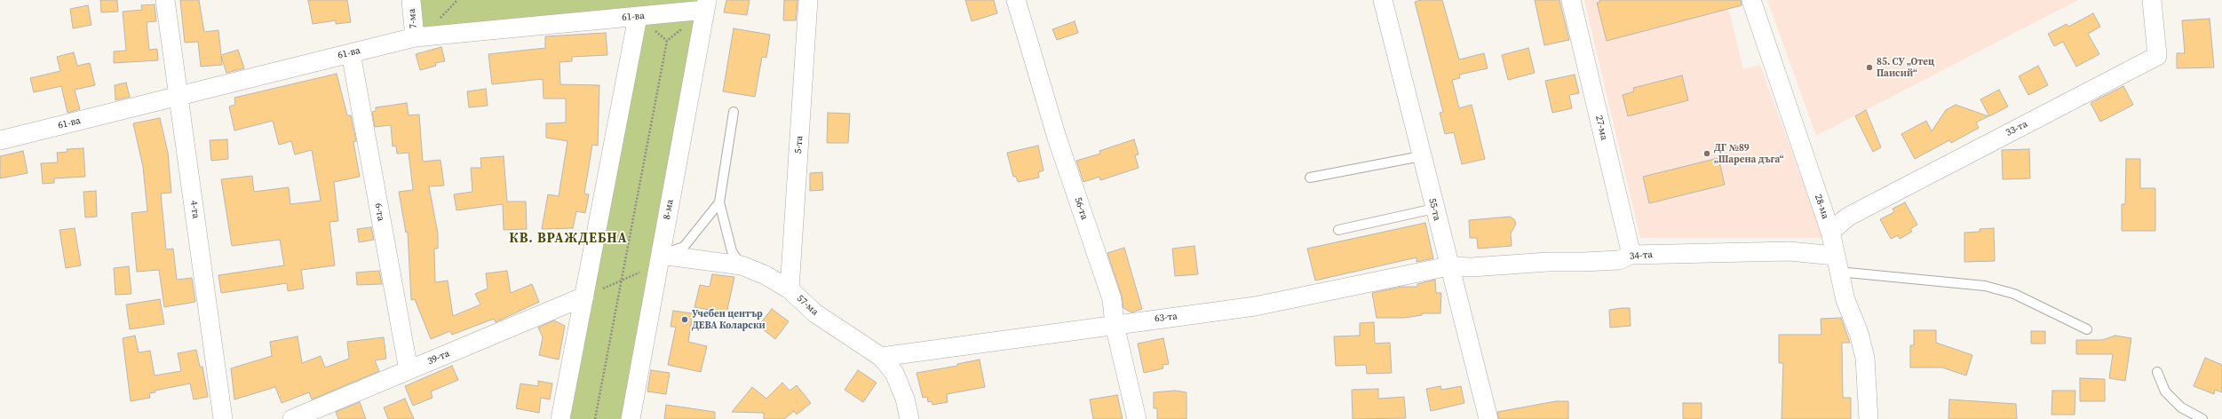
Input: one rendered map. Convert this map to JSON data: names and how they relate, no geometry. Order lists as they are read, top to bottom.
{
  "streets": {
    "street": [
      "61-ва",
      "7-ма",
      "27-ма",
      "33-та",
      "5-та",
      "28-ма",
      "56-та",
      "4-та",
      "8-ма",
      "55-та",
      "6-та",
      "34-та",
      "57-ма",
      "63-та",
      "39-та"
    ]
  },
  "crossings": [
    ["61-ва", "7-ма"],
    ["61-ва", "4-та"],
    ["61-ва", "8-ма"],
    ["61-ва", "6-та"],
    ["27-ма", "34-та"],
    ["33-та", "28-ма"],
    ["5-та", "57-ма"],
    ["28-ма", "34-та"],
    ["56-та", "63-та"],
    ["8-ма", "57-ма"],
    ["55-та", "34-та"],
    ["55-та", "63-та"],
    ["6-та", "39-та"],
    ["34-та", "63-та"],
    ["57-ма", "63-та"]
  ],
  "districts": ["КВ. ВРАЖДЕБНА"],
  "places": ["85. СУ „Отец Паисий“", "ДГ №89 „Шарена дъга“", "Учебен център ДЕВА Коларски"]
}
